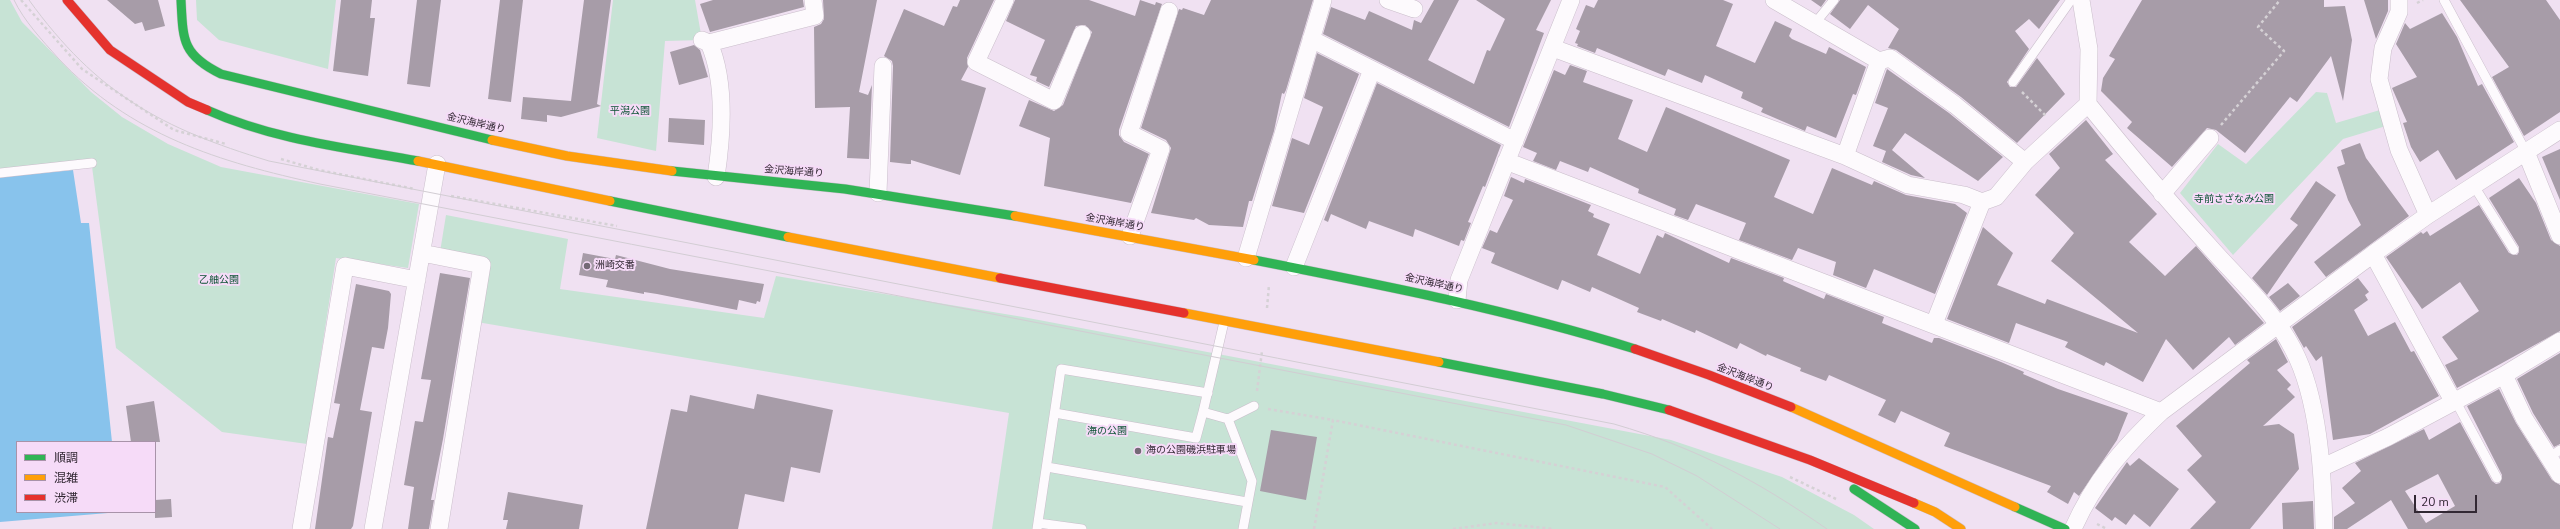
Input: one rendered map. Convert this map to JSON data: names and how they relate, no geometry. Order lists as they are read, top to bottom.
{
  "streets": {
    "street": ["金沢海岸通り"]
  },
  "parks": [
    "平潟公園",
    "寺前さざなみ公園",
    "乙舳公園",
    "海の公園"
  ],
  "places": ["洲崎交番", "海の公園磯浜駐車場"],
  "legend": ["順調", "混雑", "渋滞"],
  "scale_bar": "20 m"
}
